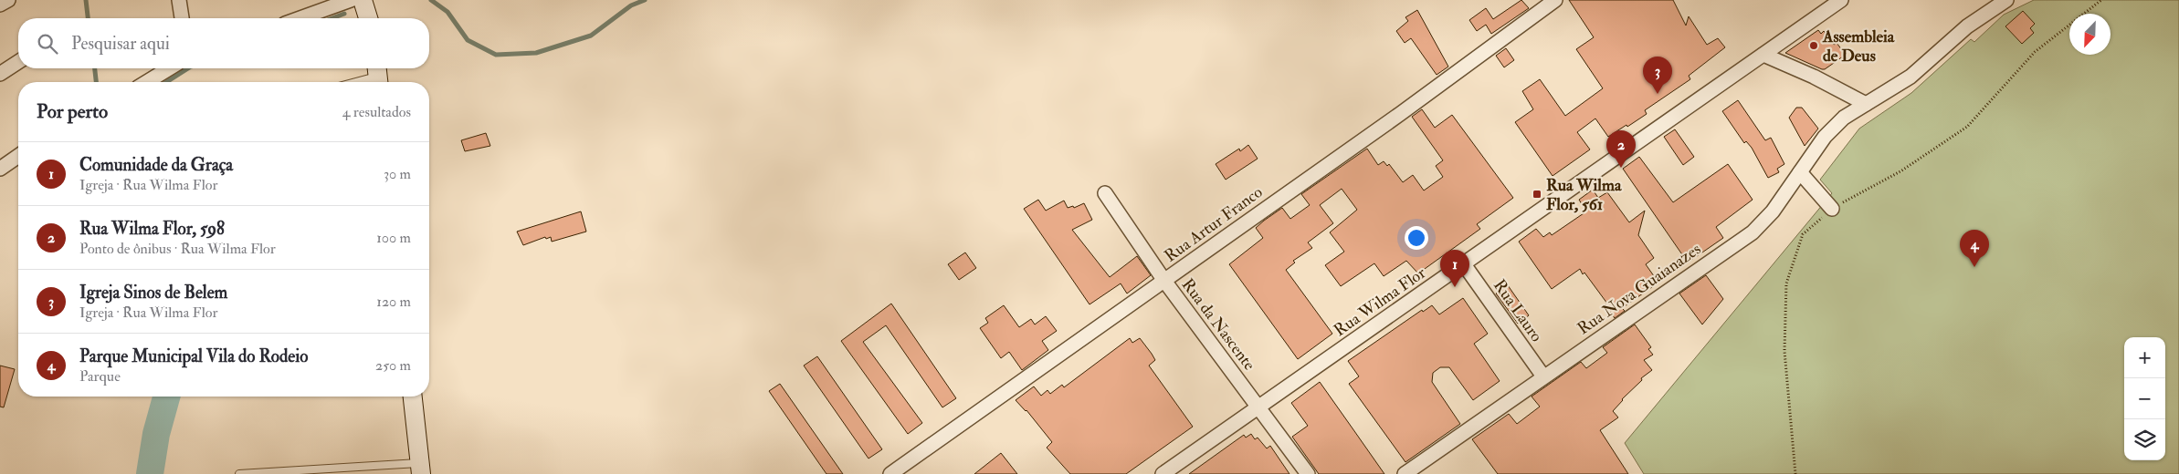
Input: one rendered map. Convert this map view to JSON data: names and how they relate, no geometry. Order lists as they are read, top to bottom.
{
  "streets": {
    "street": [
      "Rua Artur Franco",
      "Rua Nova Guaianazes",
      "Rua Wilma Flor",
      "Rua Lauro",
      "Rua da Nascente"
    ]
  },
  "crossings": [
    ["Rua Artur Franco", "Rua da Nascente"],
    ["Rua Nova Guaianazes", "Rua Lauro"],
    ["Rua Wilma Flor", "Rua Lauro"],
    ["Rua Wilma Flor", "Rua da Nascente"]
  ],
  "places": {
    "other": ["Assembleia de Deus"],
    "transit": ["Rua Wilma Flor, 561"]
  },
  "north": "bottom left",
  "page": {
    "search": "Pesquisar aqui",
    "pins": [
      "3",
      "2",
      "4",
      "1"
    ],
    "heading": ["Por perto", "4 resultados"],
    "list": [
      {
        "mark": "1",
        "name": "Comunidade da Graça",
        "note": "Igreja · Rua Wilma Flor",
        "value": "30 m"
      },
      {
        "mark": "2",
        "name": "Rua Wilma Flor, 598",
        "note": "Ponto de ônibus · Rua Wilma Flor",
        "value": "100 m"
      },
      {
        "mark": "3",
        "name": "Igreja Sinos de Belem",
        "note": "Igreja · Rua Wilma Flor",
        "value": "120 m"
      },
      {
        "mark": "4",
        "name": "Parque Municipal Vila do Rodeio",
        "note": "Parque",
        "value": "250 m"
      }
    ],
    "map_buttons": ["+", "−"]
  }
}
